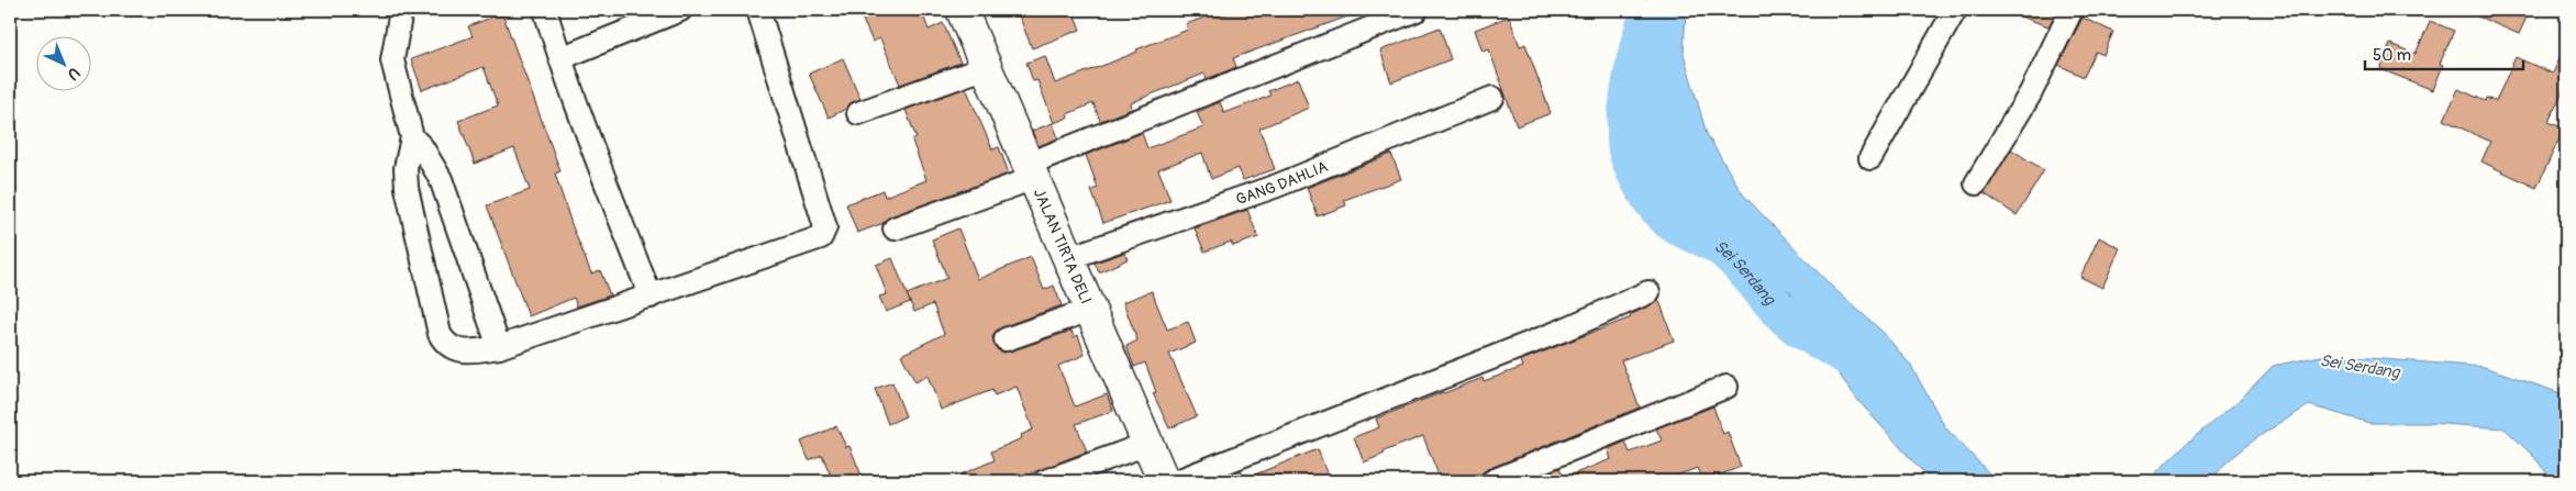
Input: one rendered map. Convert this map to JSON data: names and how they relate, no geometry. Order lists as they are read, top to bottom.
{
  "streets": {
    "street": ["GANG DAHLIA", "JALAN TIRTA DELI"]
  },
  "crossings": [
    ["GANG DAHLIA", "JALAN TIRTA DELI"]
  ],
  "water": ["Sei Serdang"],
  "scale_bar": "50 m",
  "north": "bottom right"
}
